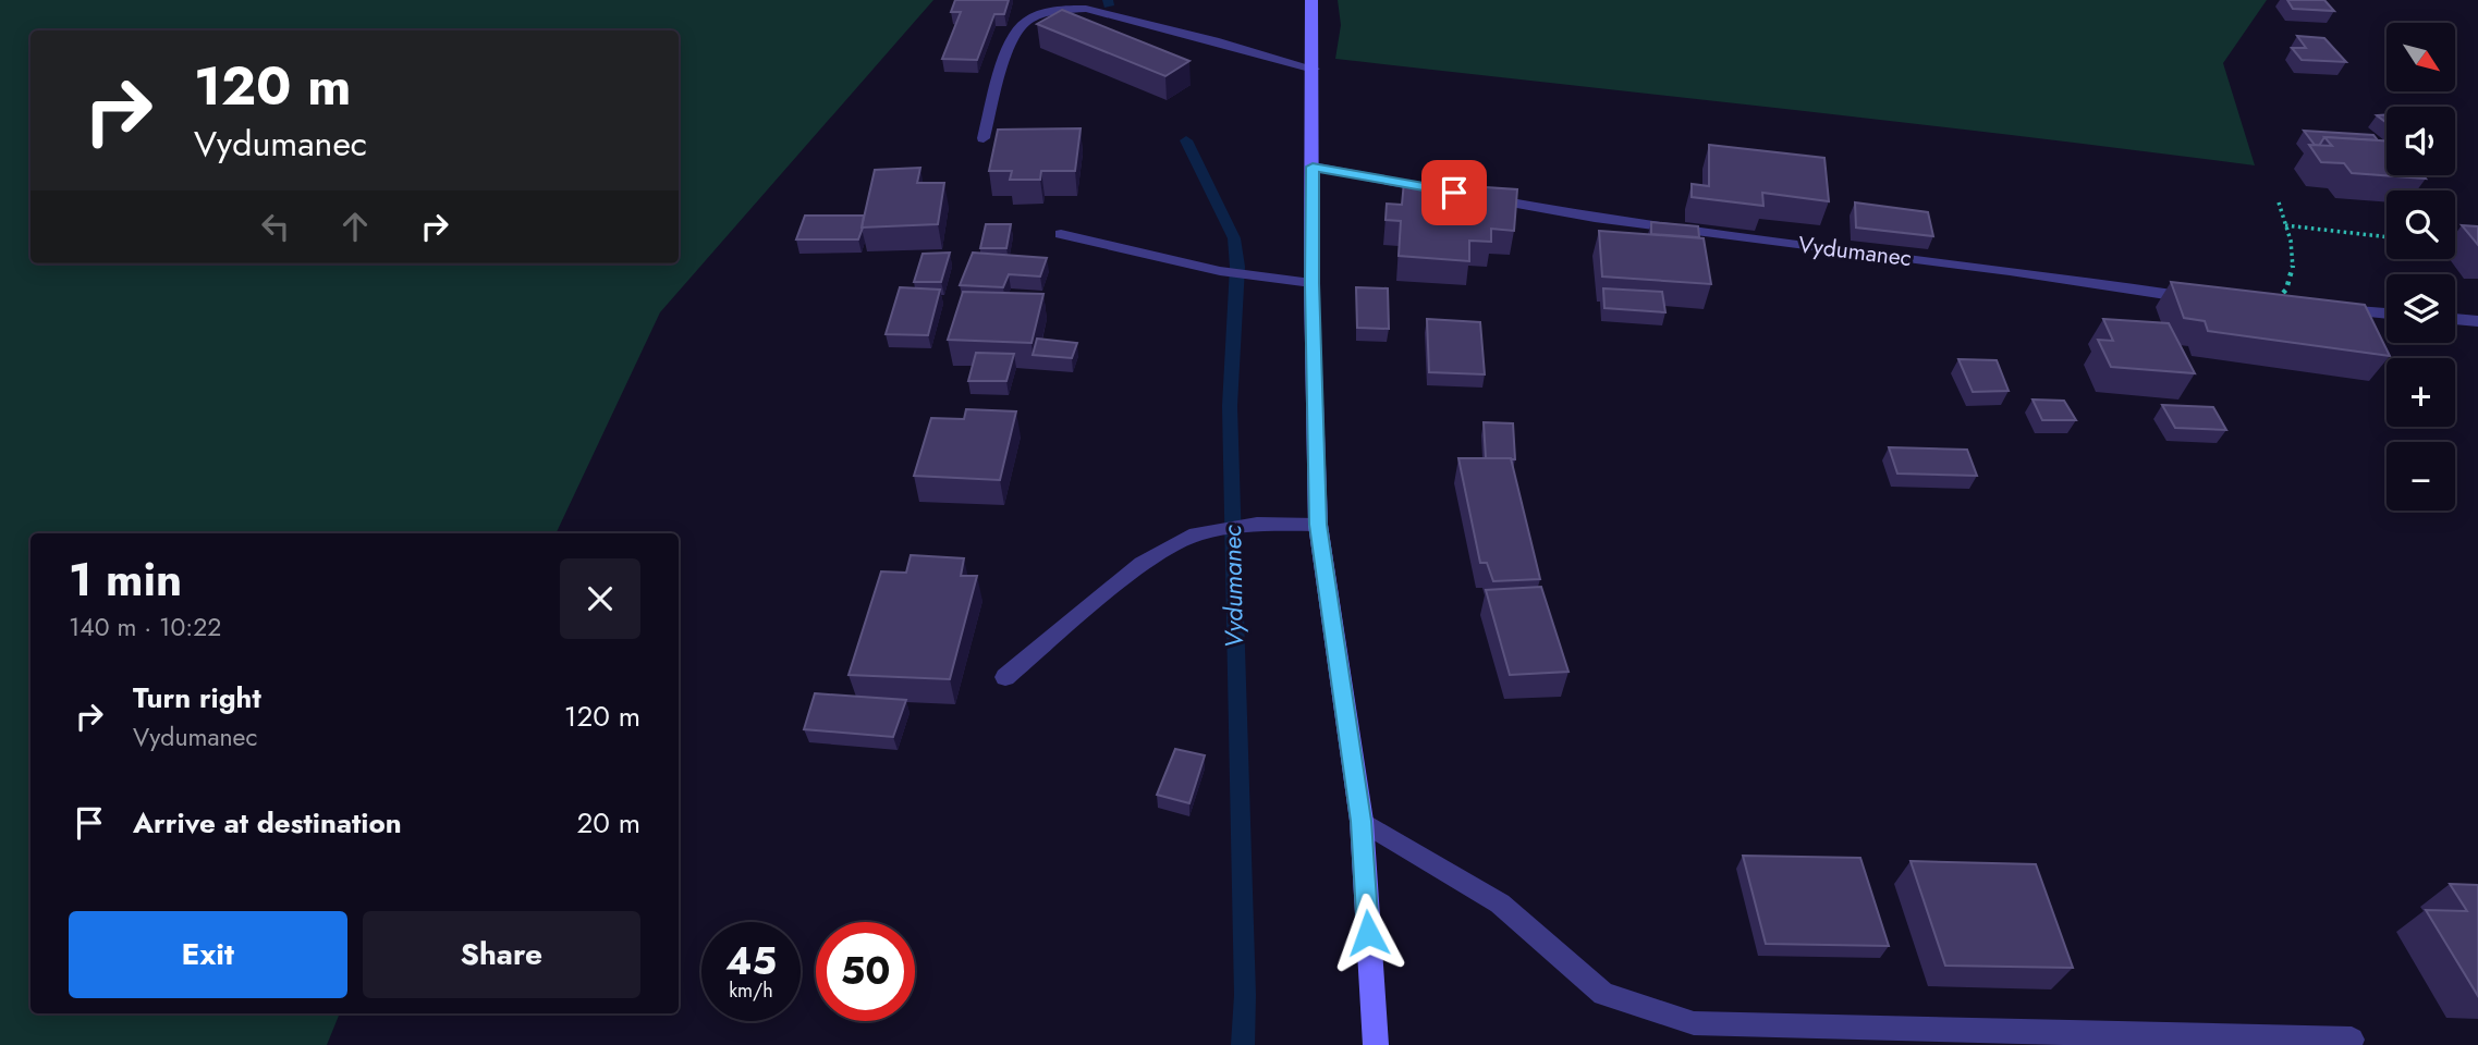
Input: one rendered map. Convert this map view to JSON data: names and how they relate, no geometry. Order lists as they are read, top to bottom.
{
  "streets": {
    "street": ["Vydumanec"]
  },
  "water": ["Vydumanec"],
  "north": "bottom right",
  "page": {
    "map_buttons": ["+", "−"],
    "turn": ["120 m", "Vydumanec"],
    "heading": ["1 min", "140 m · 10:22"],
    "list": [
      {
        "name": "Turn right",
        "note": "Vydumanec",
        "value": "120 m"
      },
      {
        "name": "Arrive at destination",
        "value": "20 m"
      }
    ],
    "buttons": ["Exit", "Share"],
    "speed": "45 km/h",
    "limit": "50"
  }
}
